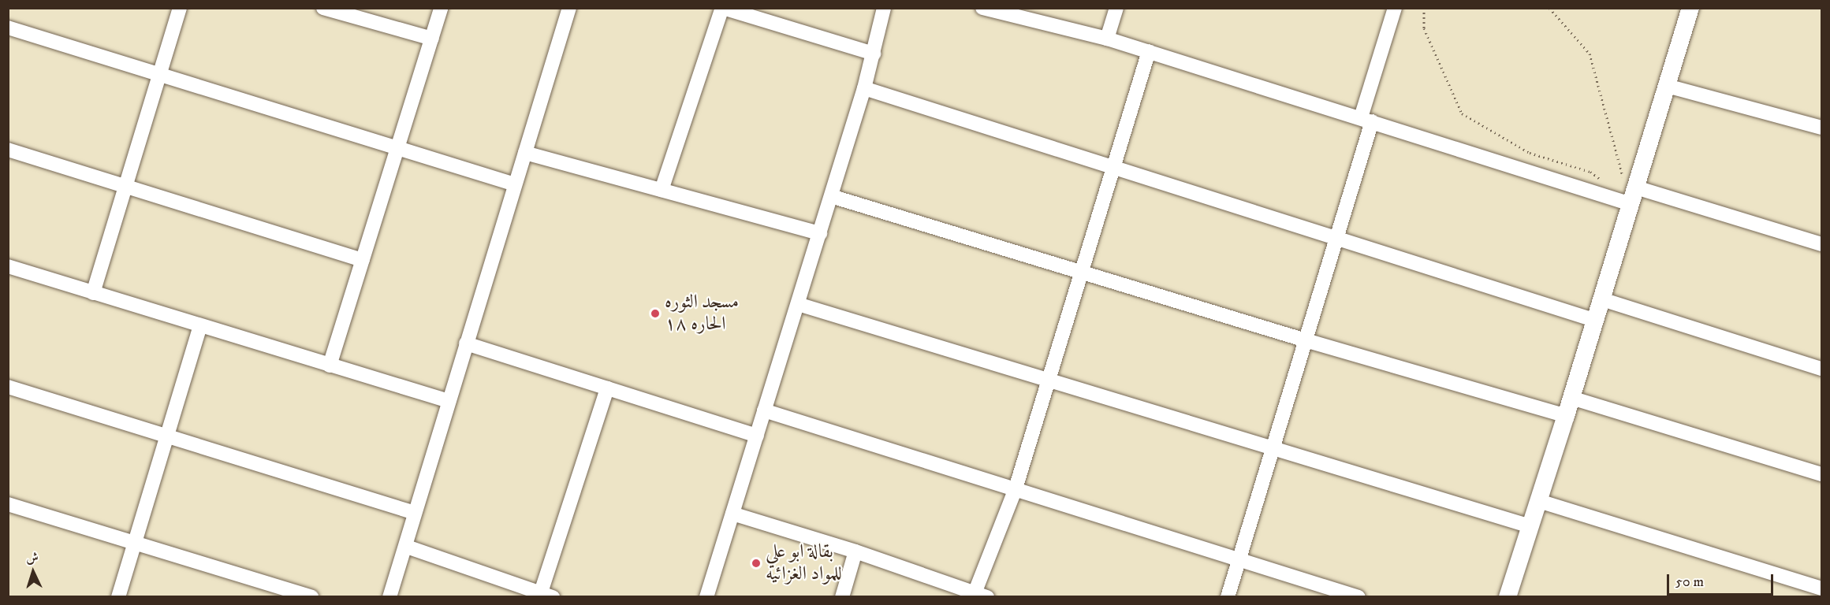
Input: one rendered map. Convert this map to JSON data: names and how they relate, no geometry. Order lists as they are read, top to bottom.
{
  "places": ["مسجد الثوره الحاره ١٨", "بقالة ابو علي للمواد الغزائيه"],
  "scale_bar": "50 m",
  "north": "top"
}
